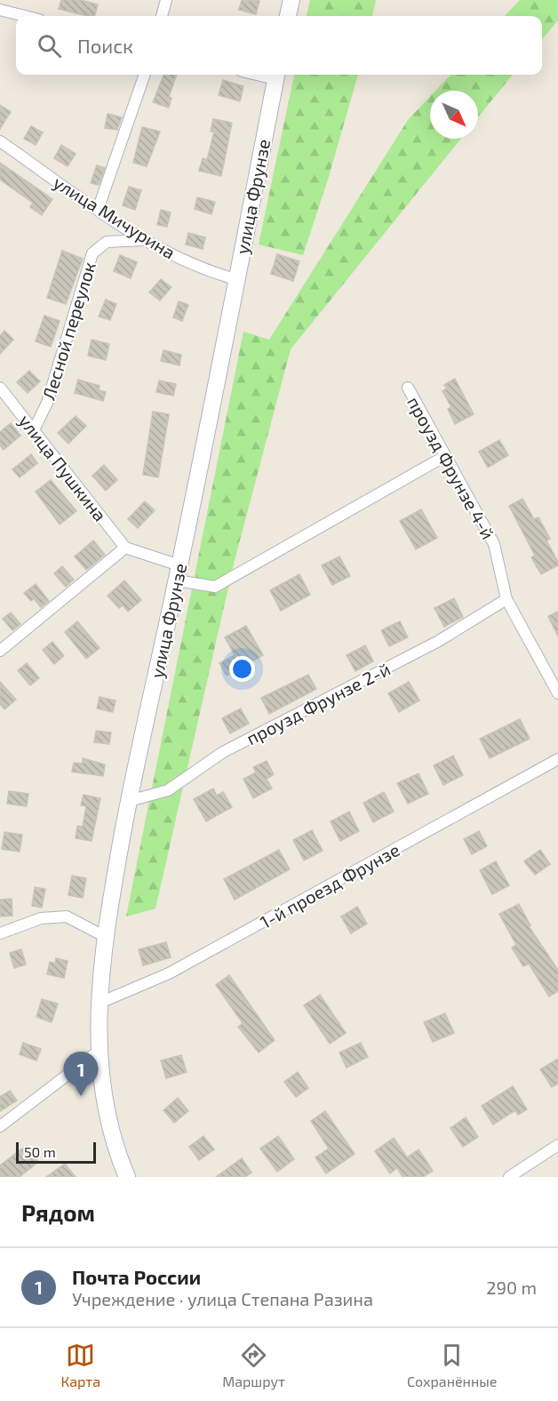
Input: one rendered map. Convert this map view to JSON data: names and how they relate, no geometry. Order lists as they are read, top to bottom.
{
  "streets": {
    "street": [
      "улица Фрунзе",
      "улица Мичурина",
      "Лесной переулок",
      "улица Пушкина",
      "проузд Фрунзе 4-й",
      "проузд Фрунзе 2-й",
      "1-й проезд Фрунзе"
    ]
  },
  "crossings": [
    ["улица Фрунзе", "улица Мичурина"],
    ["улица Фрунзе", "проузд Фрунзе 2-й"],
    ["улица Фрунзе", "1-й проезд Фрунзе"],
    ["улица Мичурина", "Лесной переулок"],
    ["Лесной переулок", "улица Пушкина"],
    ["проузд Фрунзе 4-й", "проузд Фрунзе 2-й"]
  ],
  "scale_bar": "50 m",
  "north": "bottom right",
  "page": {
    "search": "Поиск",
    "pins": "1",
    "scale": "50 m",
    "heading": "Рядом",
    "list": [
      {
        "mark": "1",
        "name": "Почта России",
        "note": "Учреждение · улица Степана Разина",
        "value": "290 m"
      }
    ],
    "nav": ["Карта", "Маршрут", "Сохранённые"]
  }
}
